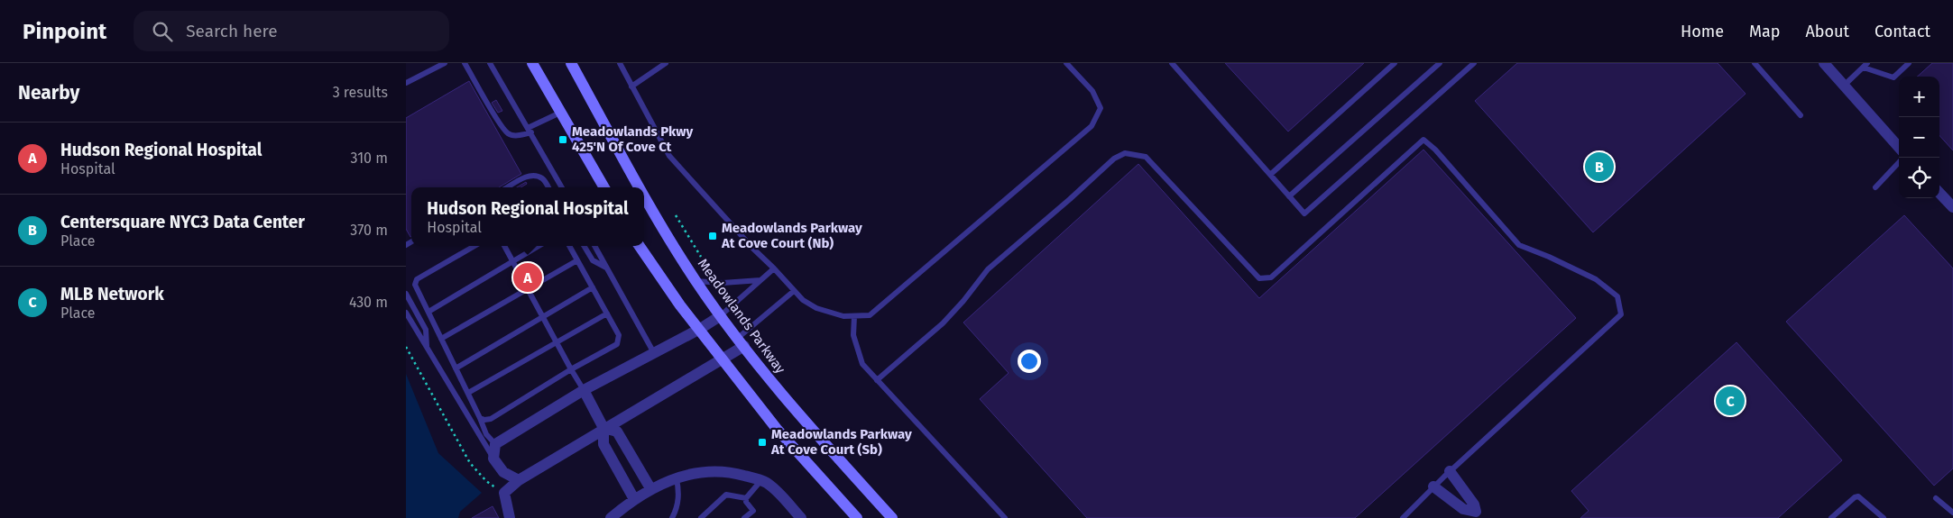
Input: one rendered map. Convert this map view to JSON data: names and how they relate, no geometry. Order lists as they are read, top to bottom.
{
  "streets": {
    "main road": ["Meadowlands Parkway"]
  },
  "places": {
    "transit": ["Meadowlands Pkwy 425'N Of Cove Ct", "Meadowlands Parkway At Cove Court (Nb)", "Meadowlands Parkway At Cove Court (Sb)"]
  },
  "page": {
    "header": "Pinpoint",
    "search": "Search here",
    "nav": [
      "Home",
      "Map",
      "About",
      "Contact"
    ],
    "heading": ["Nearby", "3 results"],
    "map_buttons": ["+", "−"],
    "list": [
      {
        "mark": "A",
        "name": "Hudson Regional Hospital",
        "note": "Hospital",
        "value": "310 m"
      },
      {
        "mark": "B",
        "name": "Centersquare NYC3 Data Center",
        "note": "Place",
        "value": "370 m"
      },
      {
        "mark": "C",
        "name": "MLB Network",
        "note": "Place",
        "value": "430 m"
      }
    ],
    "pins": ["B", "A", "C"],
    "popup": ["Hudson Regional Hospital", "Hospital"]
  }
}
